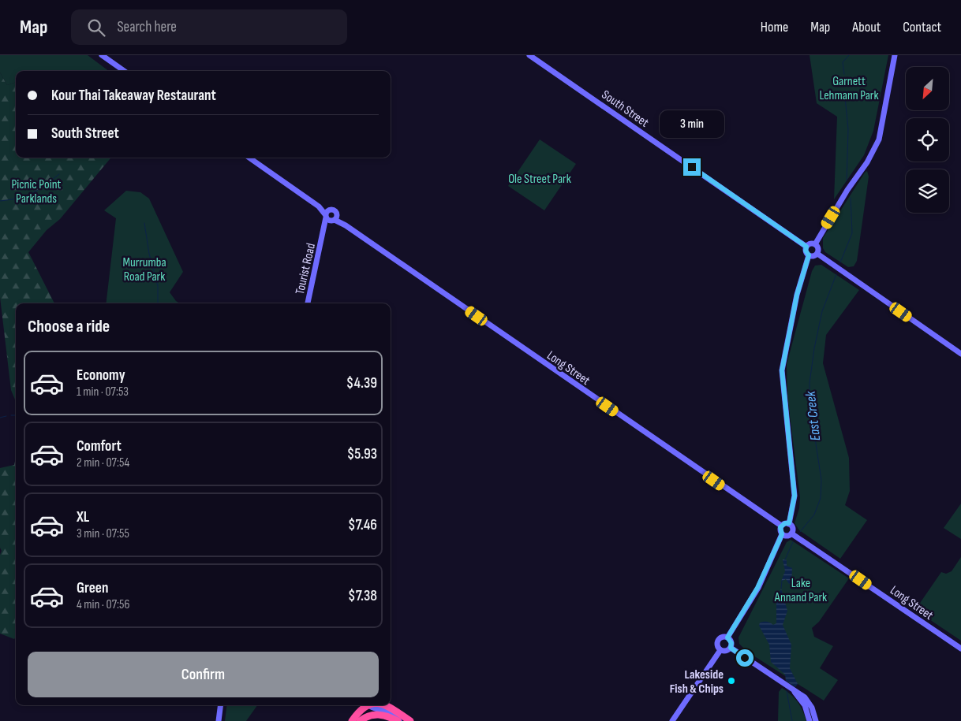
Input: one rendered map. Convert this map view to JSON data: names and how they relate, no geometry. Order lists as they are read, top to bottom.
{
  "streets": {
    "street": ["South Street", "Tourist Road", "Long Street"]
  },
  "crossings": [
    ["Tourist Road", "Long Street"]
  ],
  "water": ["East Creek"],
  "parks": [
    "Garnett Lehmann Park",
    "Ole Street Park",
    "Picnic Point Parklands",
    "Murrumba Road Park",
    "Lake Annand Park"
  ],
  "places": ["Lakeside Fish & Chips"],
  "north": "bottom left",
  "page": {
    "header": "Map",
    "search": "Search here",
    "nav": [
      "Home",
      "Map",
      "About",
      "Contact"
    ],
    "banner": ["Kour Thai Takeaway Restaurant", "South Street"],
    "bubble": "3 min",
    "heading": "Choose a ride",
    "list": [
      {
        "name": "Economy",
        "note": "1 min · 07:53",
        "value": "$4.39"
      },
      {
        "name": "Comfort",
        "note": "2 min · 07:54",
        "value": "$5.93"
      },
      {
        "name": "XL",
        "note": "3 min · 07:55",
        "value": "$7.46"
      },
      {
        "name": "Green",
        "note": "4 min · 07:56",
        "value": "$7.38"
      }
    ],
    "buttons": "Confirm"
  }
}
